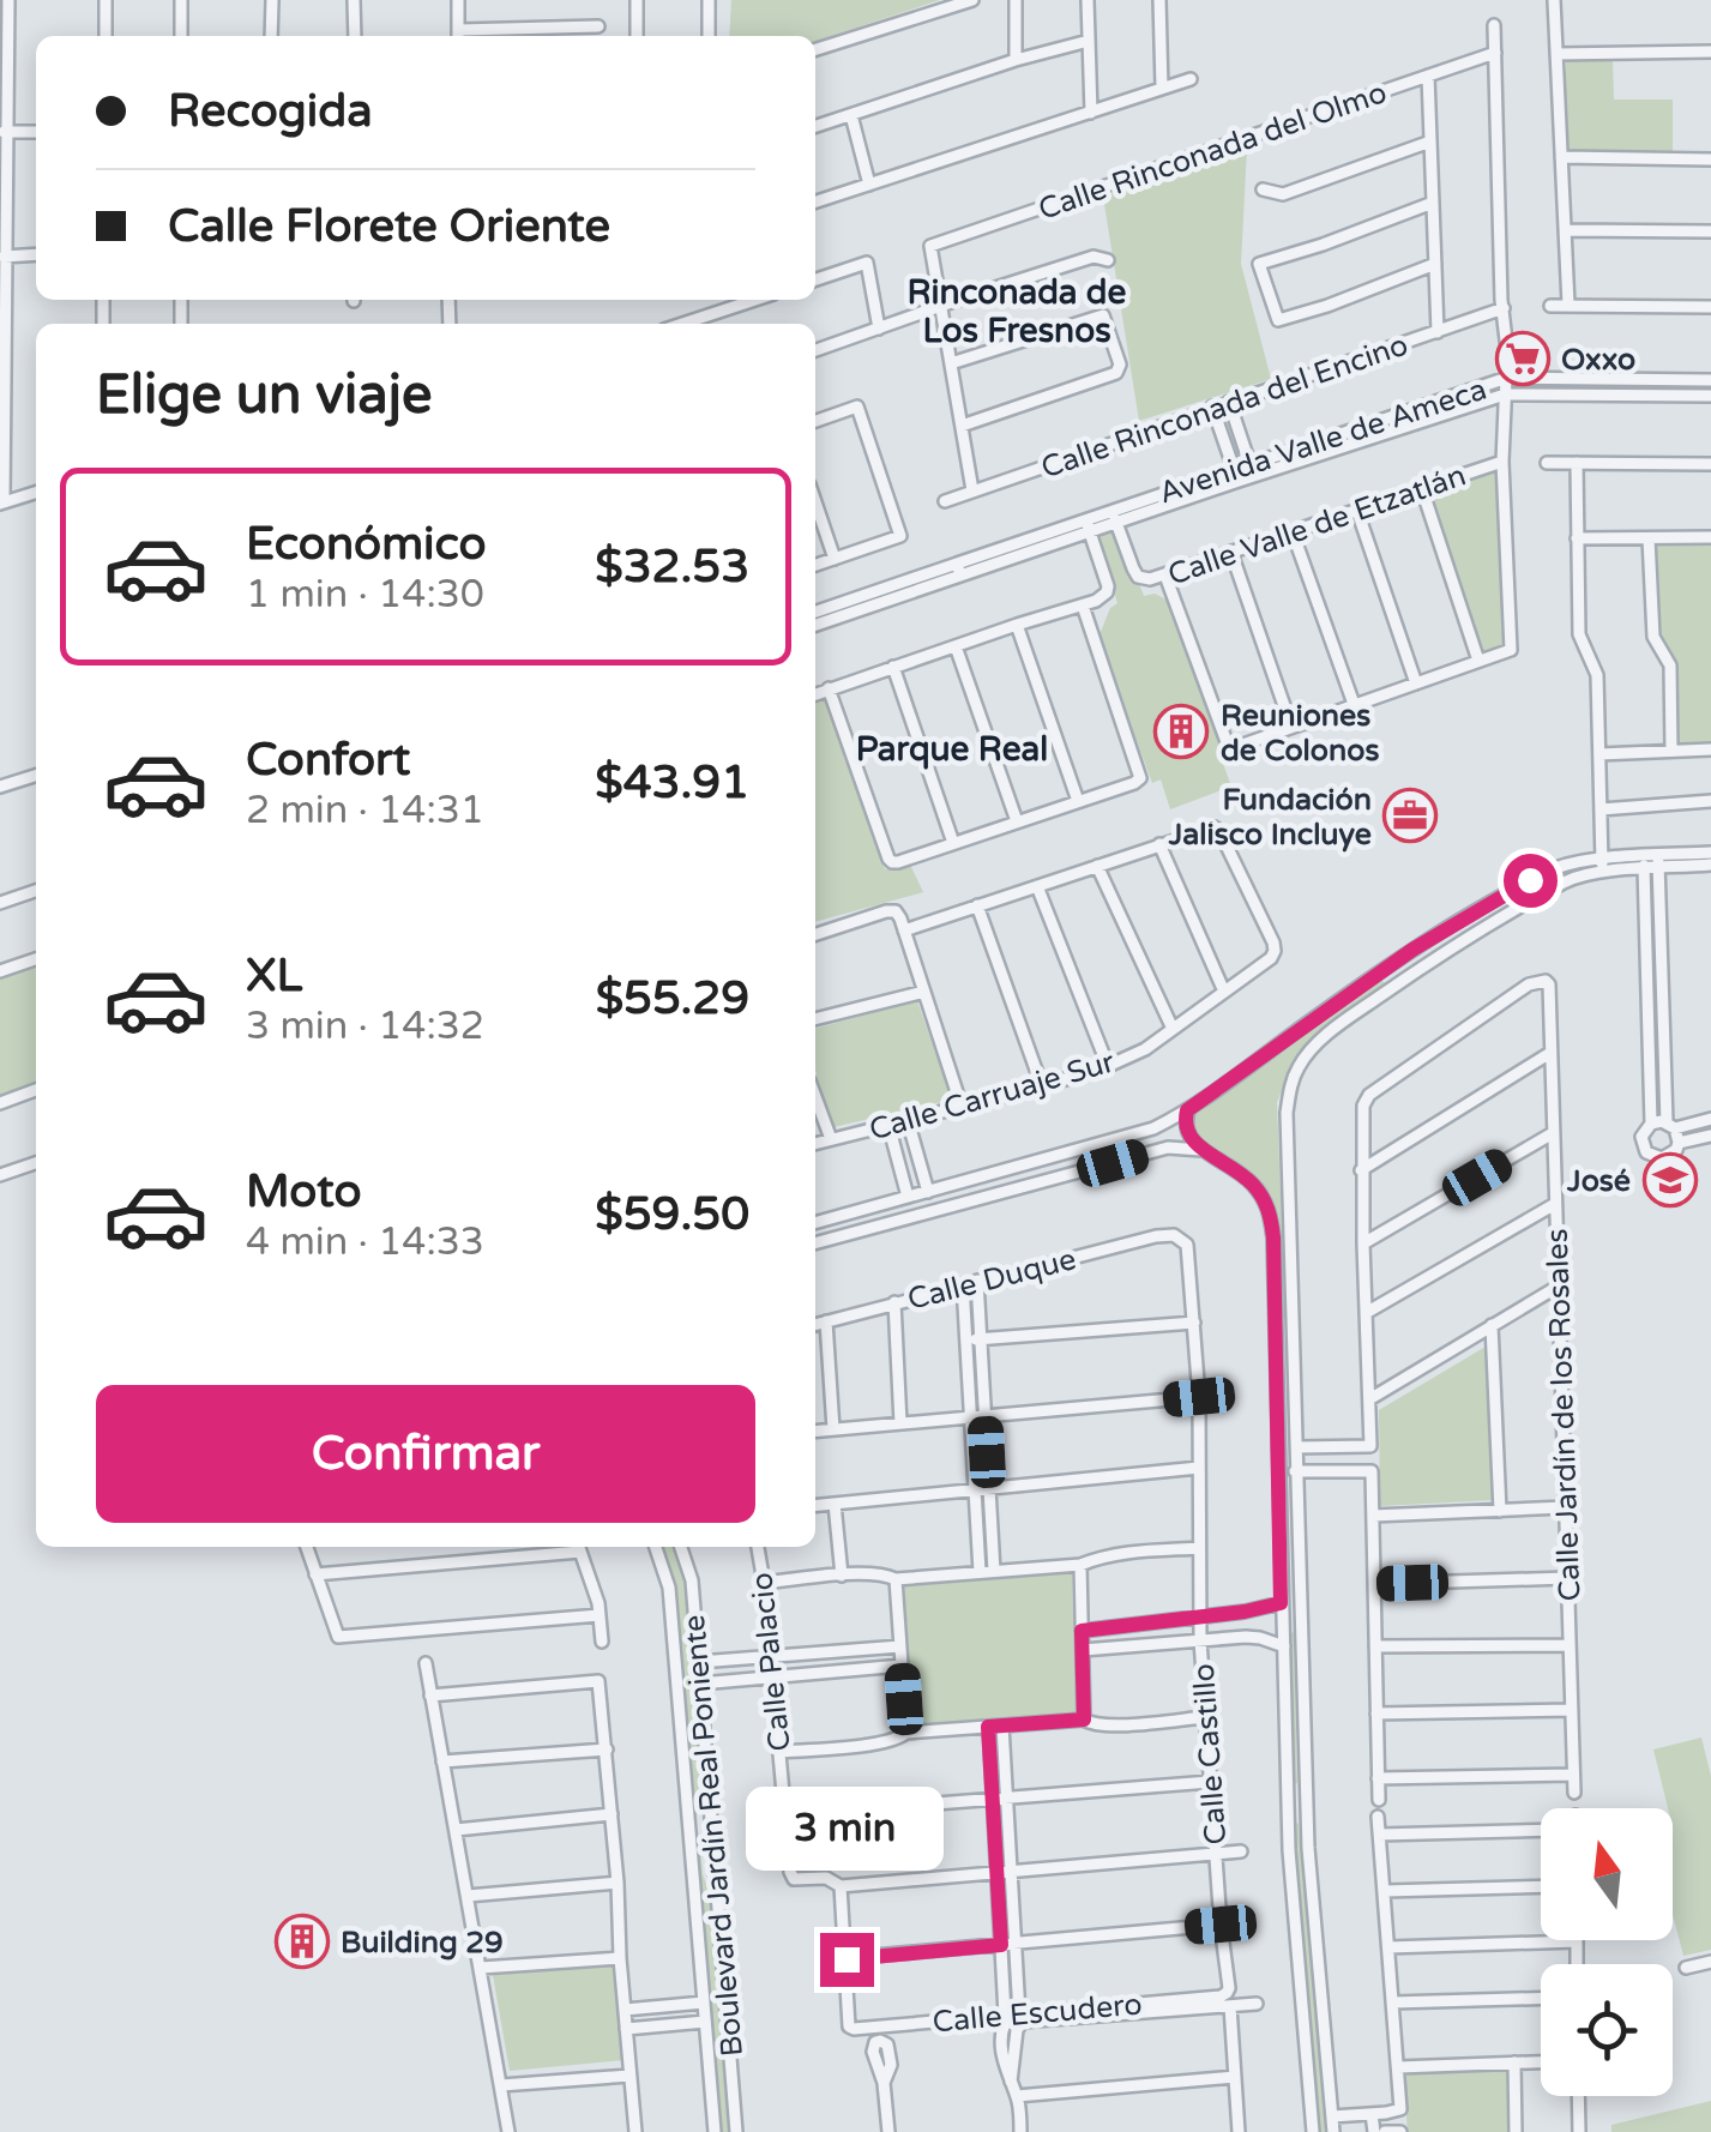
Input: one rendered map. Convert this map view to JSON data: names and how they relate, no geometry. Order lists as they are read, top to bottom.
{
  "streets": {
    "street": [
      "Calle Rinconada del Olmo",
      "Calle Rinconada del Encino",
      "Avenida Valle de Ameca",
      "Calle Valle de Etzatlán",
      "Calle Carruaje Sur",
      "Calle Duque",
      "Calle Jardín de los Rosales",
      "Calle Palacio",
      "Calle Castillo",
      "Boulevard Jardín Real Poniente",
      "Calle Escudero"
    ]
  },
  "crossings": [
    ["Avenida Valle de Ameca", "Calle Valle de Etzatlán"],
    ["Calle Duque", "Calle Castillo"],
    ["Calle Castillo", "Calle Escudero"]
  ],
  "districts": ["Rinconada de Los Fresnos", "Parque Real"],
  "places": {
    "supermarket": ["Oxxo"],
    "building": ["Reuniones de Colonos", "Building 29"],
    "office": ["Fundación Jalisco Incluye"],
    "school or university": ["José"]
  },
  "north": "top",
  "page": {
    "banner": ["Recogida", "Calle Florete Oriente"],
    "heading": "Elige un viaje",
    "list": [
      {
        "name": "Económico",
        "note": "1 min · 14:30",
        "value": "$32.53"
      },
      {
        "name": "Confort",
        "note": "2 min · 14:31",
        "value": "$43.91"
      },
      {
        "name": "XL",
        "note": "3 min · 14:32",
        "value": "$55.29"
      },
      {
        "name": "Moto",
        "note": "4 min · 14:33",
        "value": "$59.50"
      }
    ],
    "buttons": "Confirmar",
    "bubble": "3 min"
  }
}
